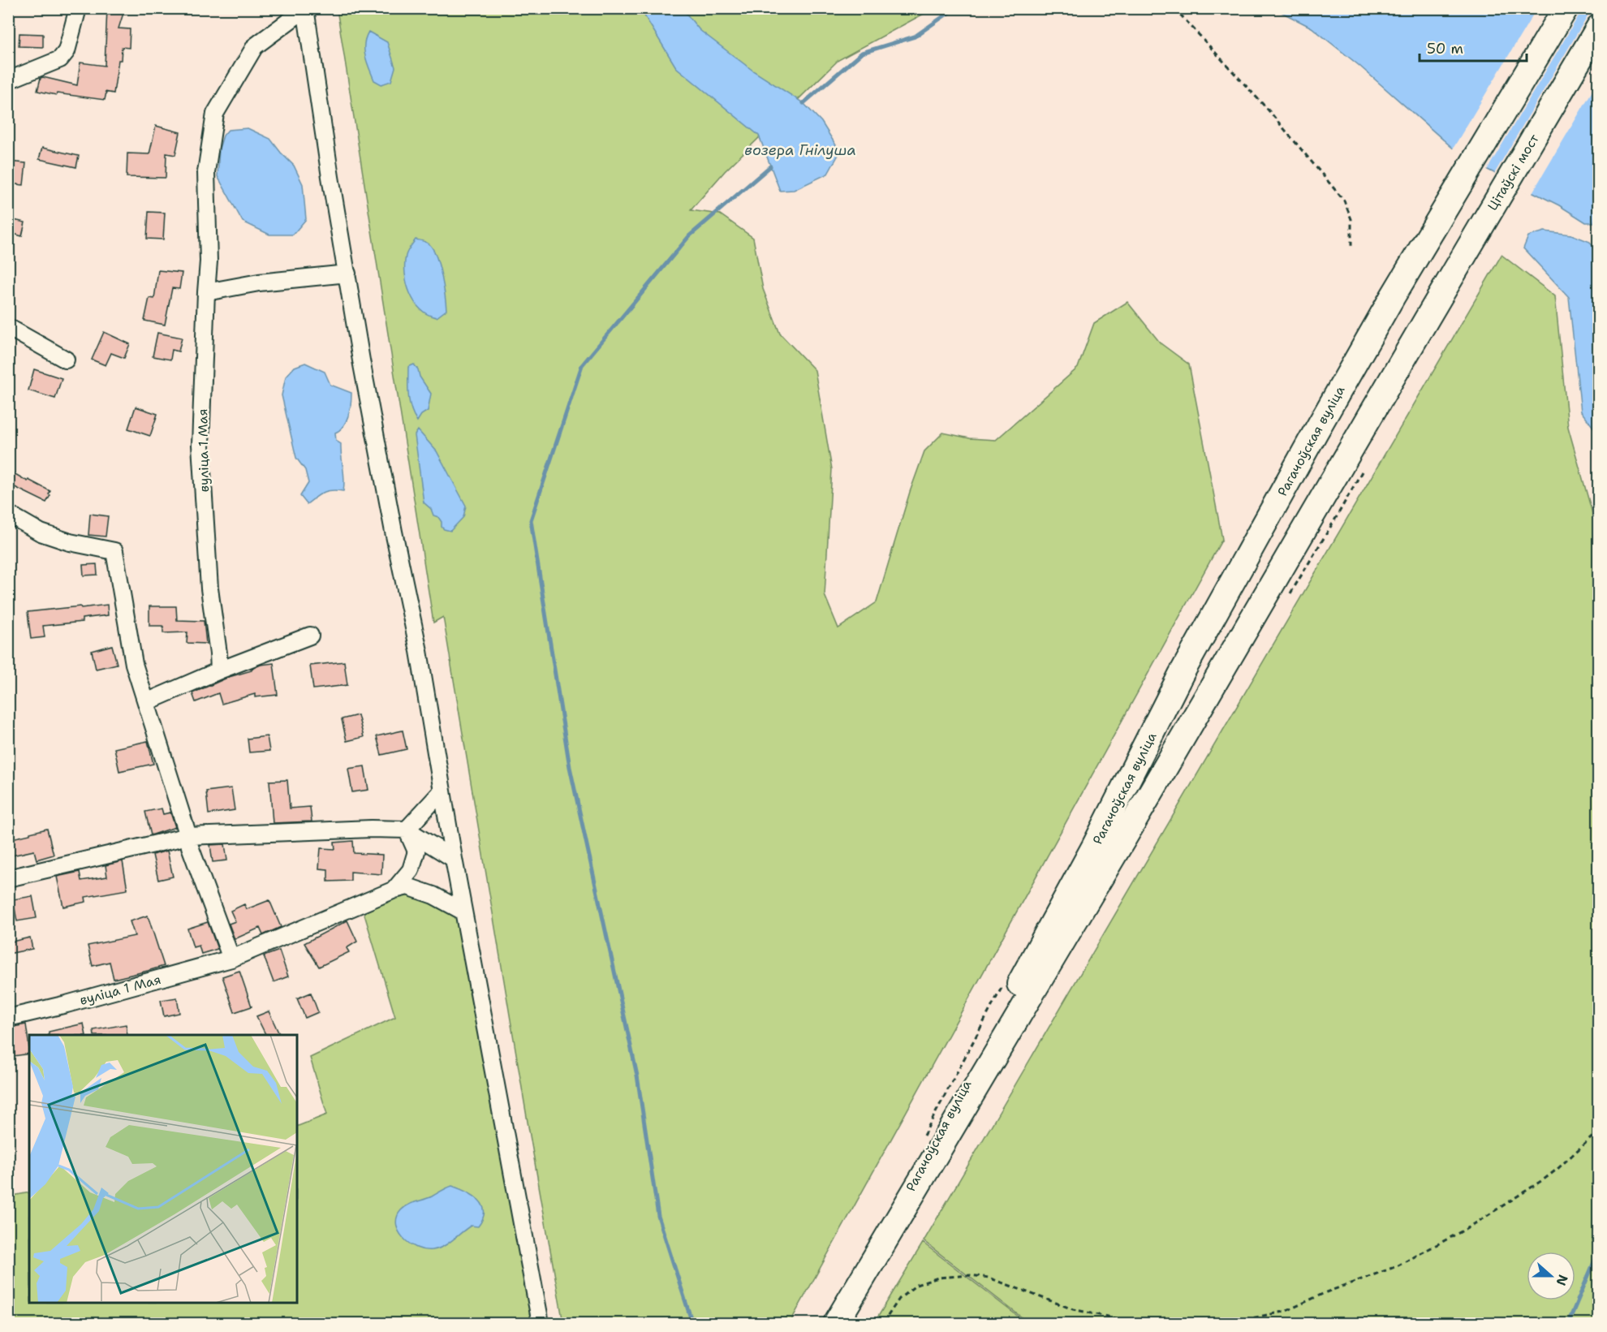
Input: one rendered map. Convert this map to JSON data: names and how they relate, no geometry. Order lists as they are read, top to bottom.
{
  "streets": {
    "main road": ["Цітаўскі мост", "Рагачоўская вуліца"],
    "street": ["вуліца 1 Мая"]
  },
  "crossings": [
    ["Цітаўскі мост", "Рагачоўская вуліца"]
  ],
  "water": ["возера Гнілуша"],
  "scale_bar": "50 m",
  "north": "right"
}
